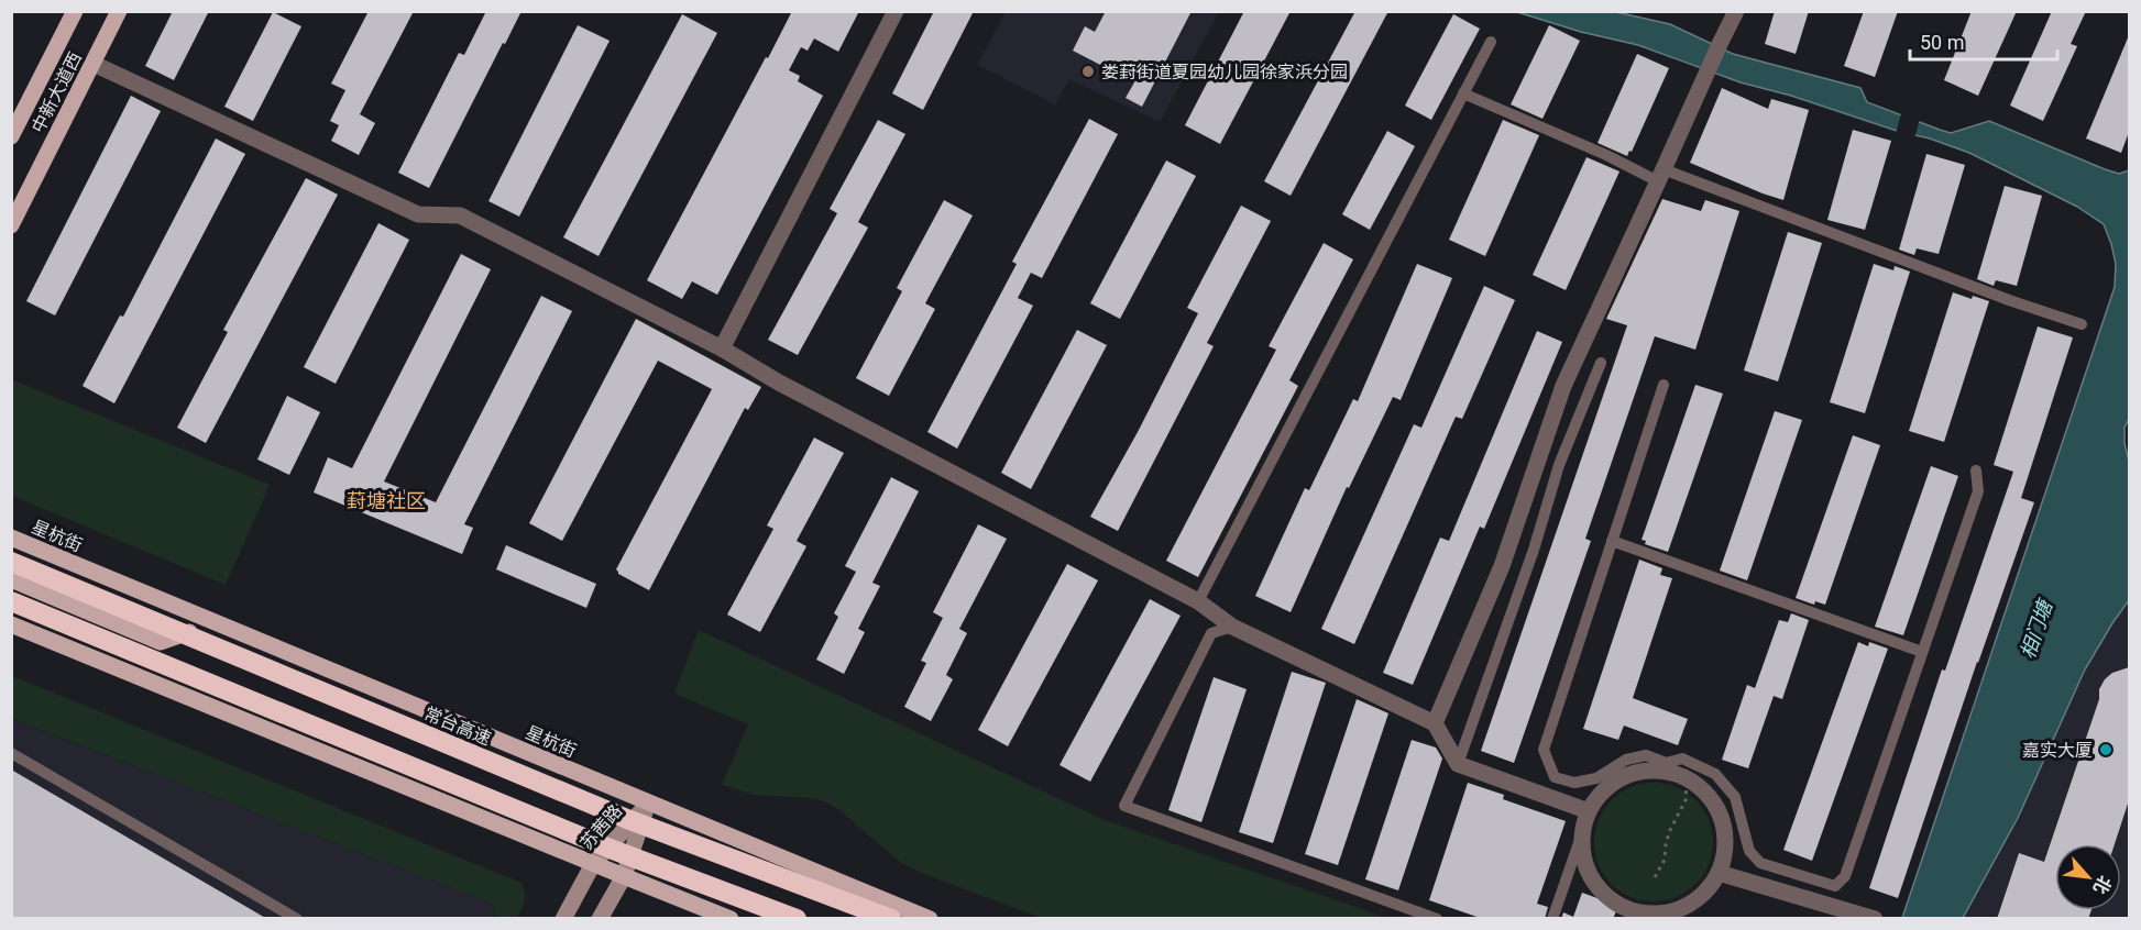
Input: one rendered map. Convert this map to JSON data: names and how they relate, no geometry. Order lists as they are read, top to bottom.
{
  "streets": {
    "highway": ["常台高速"],
    "main road": ["中新大道西", "星杭街", "苏茜路"]
  },
  "crossings": [
    ["星杭街", "苏茜路"]
  ],
  "districts": ["葑塘社区"],
  "water": ["相门塘"],
  "places": ["娄葑街道夏园幼儿园徐家浜分园", "嘉实大厦"],
  "scale_bar": "50 m",
  "north": "bottom right"
}
